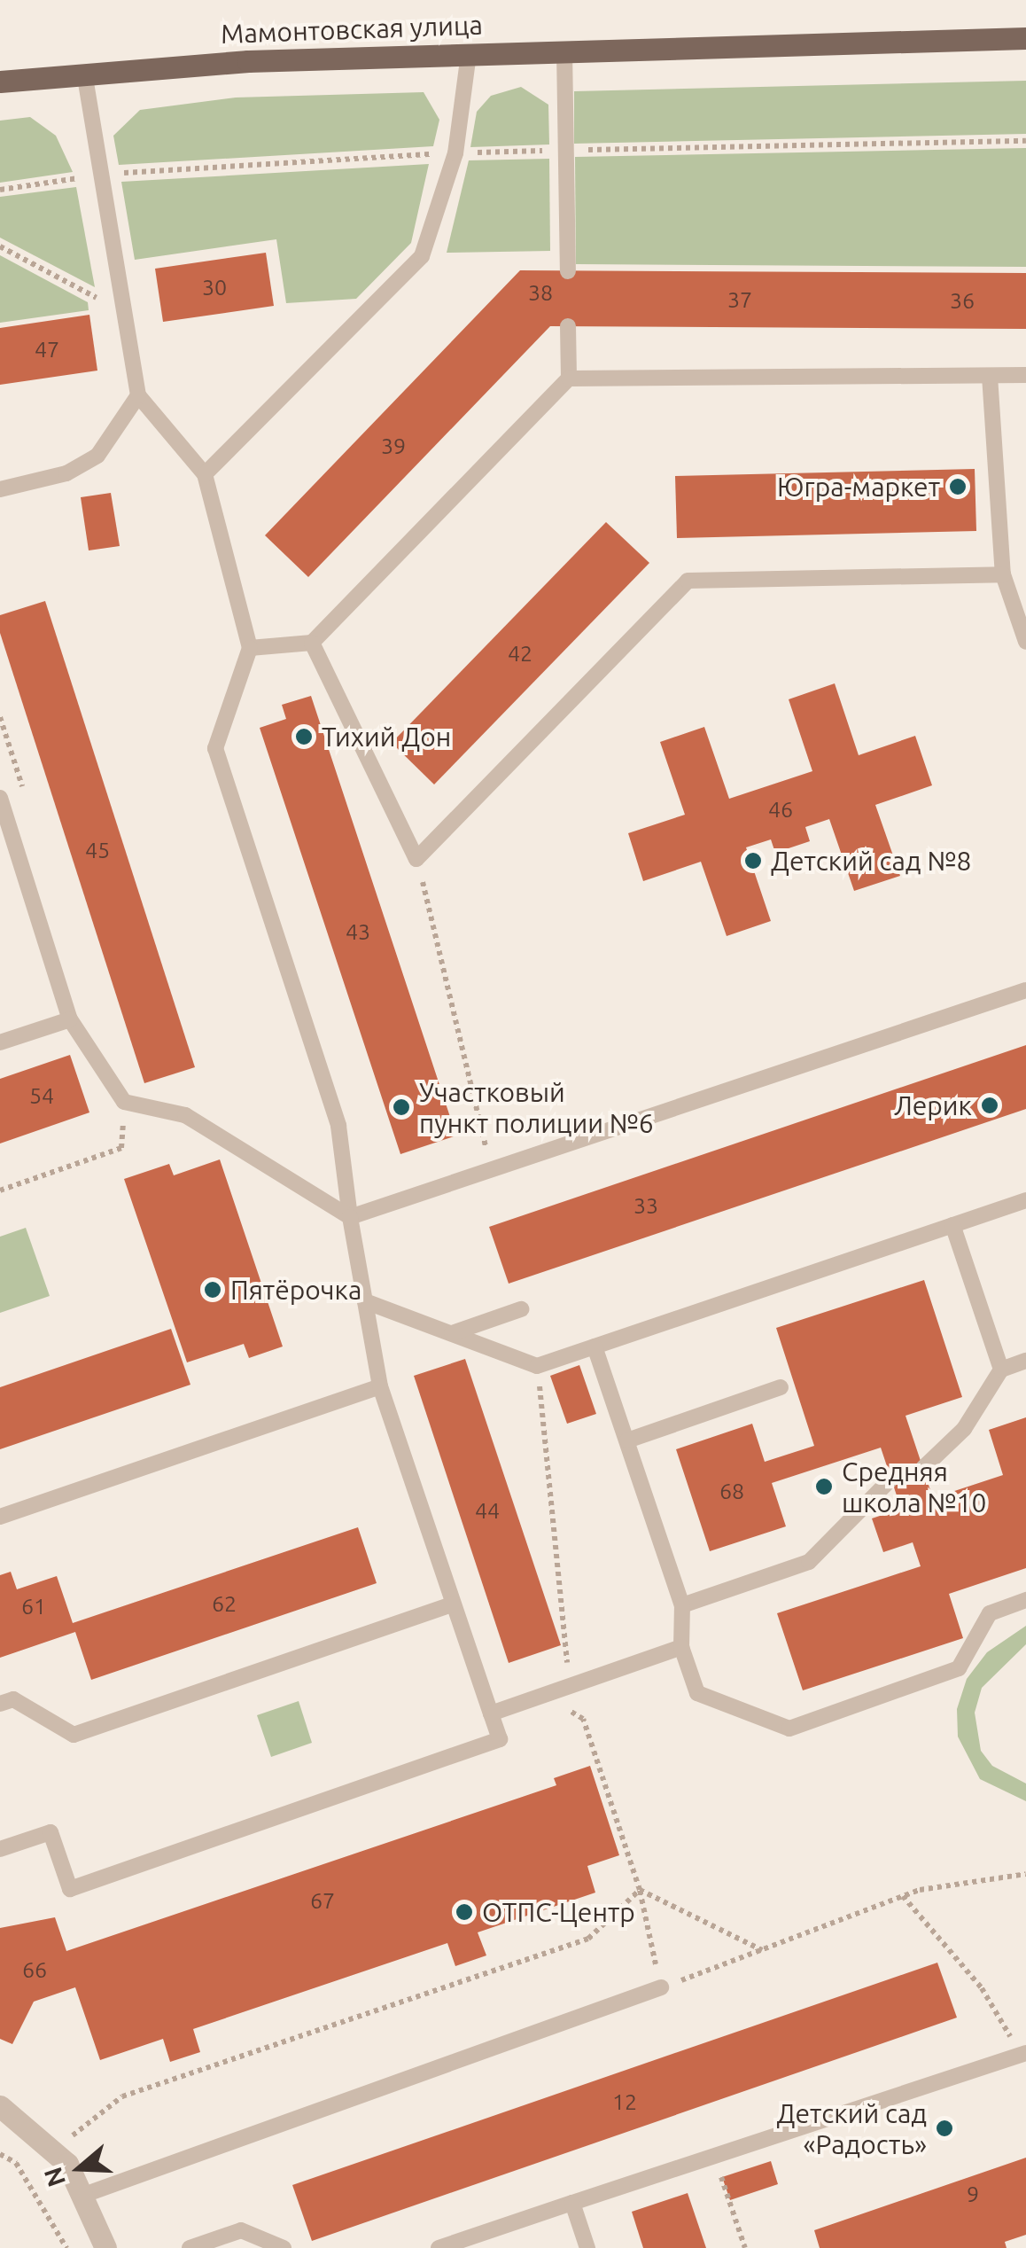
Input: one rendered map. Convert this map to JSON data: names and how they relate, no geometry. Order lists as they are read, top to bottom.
{
  "streets": {
    "main road": ["Мамонтовская улица"]
  },
  "places": [
    "Югра-маркет",
    "Тихий Дон",
    "Детский сад №8",
    "Лерик",
    "Участковый пункт полиции №6",
    "Пятёрочка",
    "Средняя школа №10",
    "ОТПС-Центр",
    "Детский сад «Радость»"
  ],
  "house_numbers": [
    "30",
    "38",
    "37",
    "36",
    "47",
    "39",
    "42",
    "46",
    "45",
    "43",
    "54",
    "33",
    "68",
    "44",
    "62",
    "61",
    "67",
    "66",
    "12",
    "9"
  ],
  "north": "left"
}
